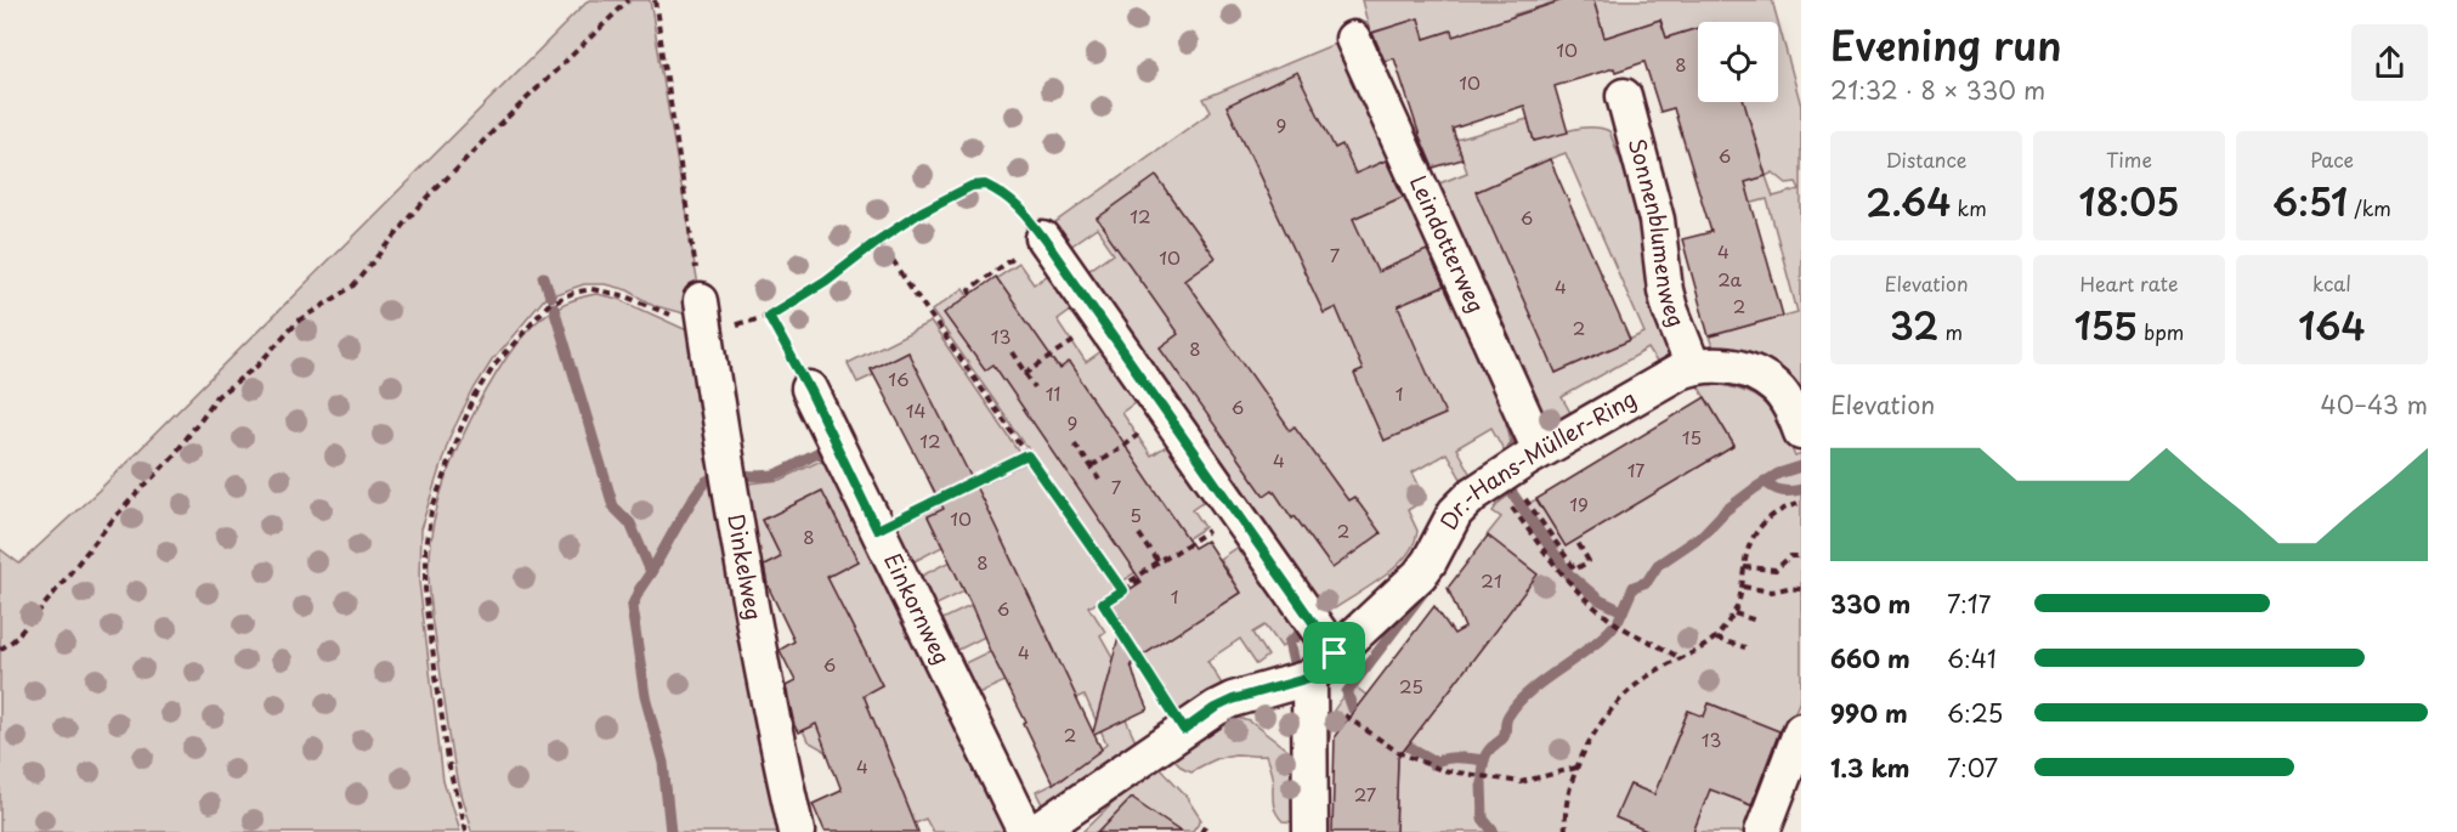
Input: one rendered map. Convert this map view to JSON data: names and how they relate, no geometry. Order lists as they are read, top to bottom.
{
  "streets": {
    "street": [
      "Sonnenblumenweg",
      "Leindotterweg",
      "Dr.-Hans-Müller-Ring",
      "Dinkelweg",
      "Einkornweg"
    ]
  },
  "crossings": [
    ["Sonnenblumenweg", "Dr.-Hans-Müller-Ring"],
    ["Leindotterweg", "Dr.-Hans-Müller-Ring"]
  ],
  "house_numbers": [
    "10",
    "8",
    "10",
    "9",
    "6",
    "12",
    "6",
    "4",
    "7",
    "10",
    "2a",
    "4",
    "2",
    "2",
    "13",
    "8",
    "16",
    "11",
    "1",
    "6",
    "14",
    "9",
    "15",
    "12",
    "4",
    "17",
    "7",
    "19",
    "5",
    "10",
    "2",
    "8",
    "8",
    "21",
    "1",
    "6",
    "4",
    "6",
    "25",
    "2",
    "13",
    "4",
    "27"
  ],
  "page": {
    "heading": ["Evening run", "21:32 · 8 × 330 m"],
    "stats": [
      ["Distance", "2.64 km"],
      ["Time", "18:05"],
      ["Pace", "6:51 /km"],
      ["Elevation", "32 m"],
      ["Heart rate", "155 bpm"],
      ["kcal", "164"]
    ],
    "chart": ["Elevation", "40–43 m"],
    "list": [
      {
        "name": "330 m",
        "note": "7:17"
      },
      {
        "name": "660 m",
        "note": "6:41"
      },
      {
        "name": "990 m",
        "note": "6:25"
      },
      {
        "name": "1.3 km",
        "note": "7:07"
      }
    ]
  }
}
